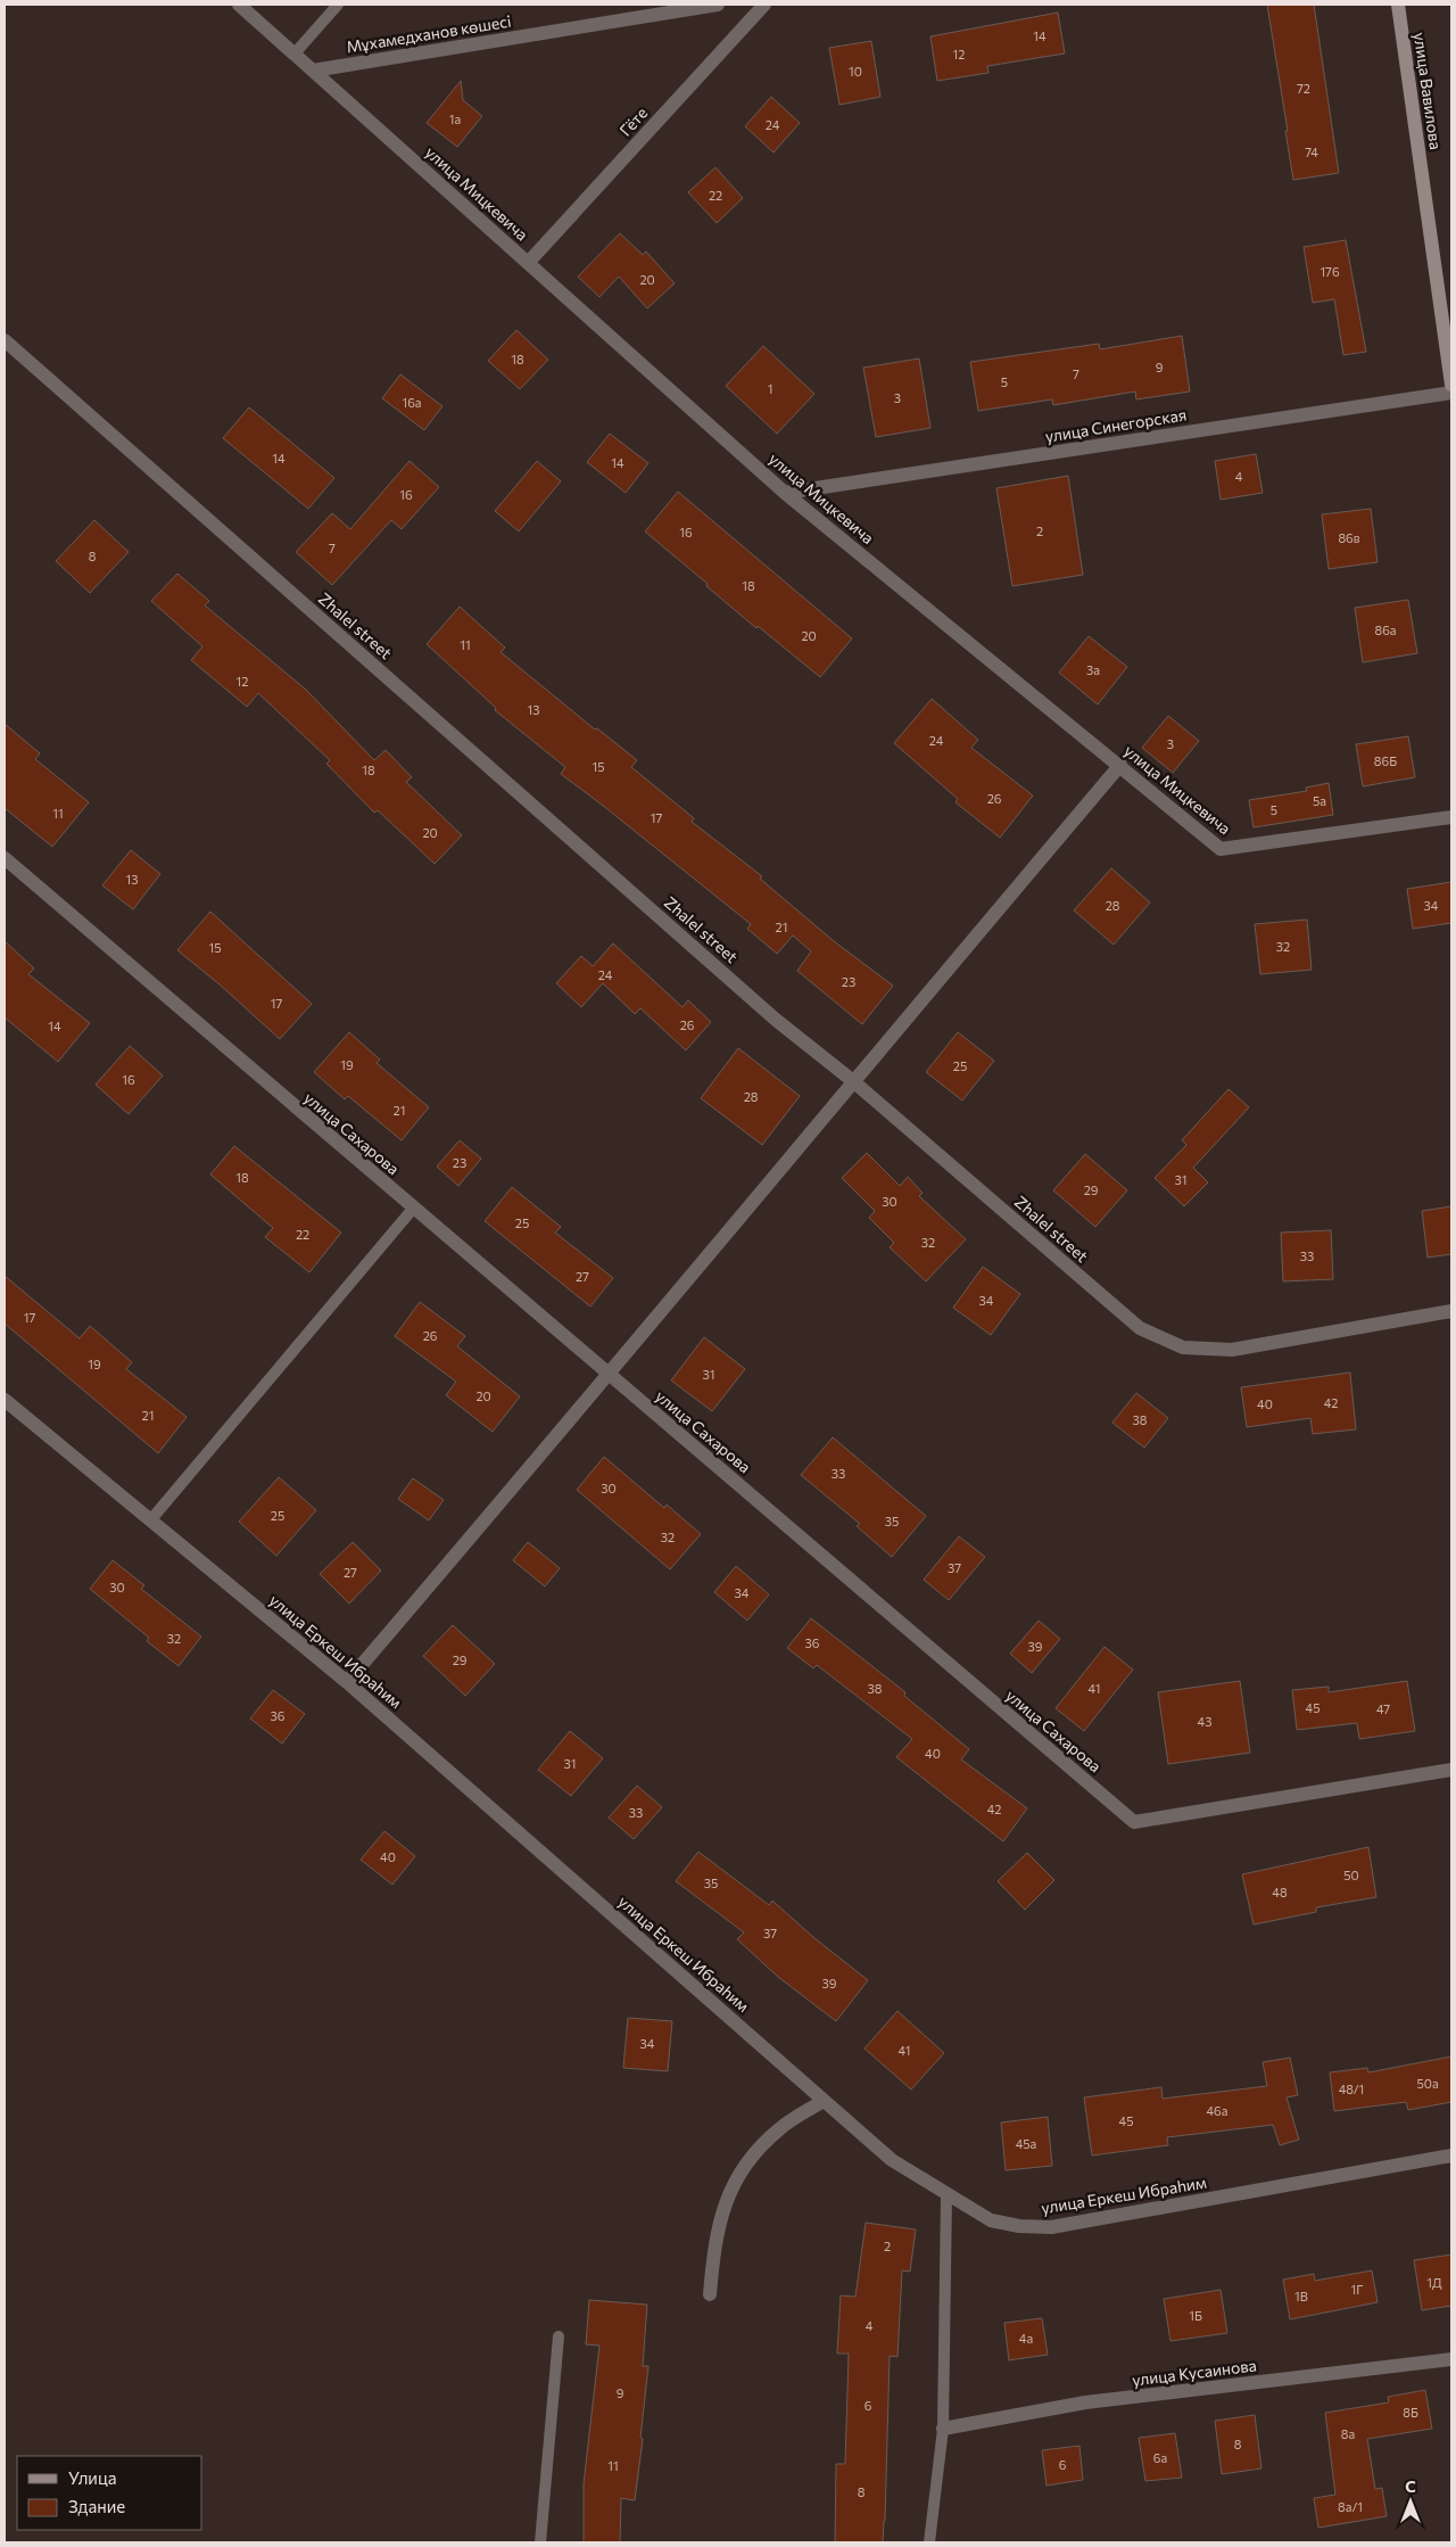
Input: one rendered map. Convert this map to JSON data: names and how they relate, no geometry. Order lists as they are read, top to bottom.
{
  "streets": {
    "street": [
      "Мұхамедханов көшесі",
      "улица Вавилова",
      "Гёте",
      "улица Мицкевича",
      "улица Синегорская",
      "Zhalel street",
      "улица Сахарова",
      "улица Еркеш Ибраһим",
      "улица Кусаинова"
    ]
  },
  "crossings": [
    ["Мұхамедханов көшесі", "улица Мицкевича"],
    ["Гёте", "улица Мицкевича"],
    ["улица Мицкевича", "улица Синегорская"]
  ],
  "house_numbers": [
    "14",
    "12",
    "10",
    "72",
    "1а",
    "24",
    "74",
    "22",
    "176",
    "20",
    "18",
    "9",
    "7",
    "5",
    "1",
    "3",
    "16а",
    "14",
    "14",
    "4",
    "16",
    "2",
    "16",
    "86в",
    "7",
    "8",
    "18",
    "86а",
    "20",
    "11",
    "3а",
    "12",
    "13",
    "24",
    "3",
    "86Б",
    "15",
    "18",
    "26",
    "5а",
    "5",
    "11",
    "17",
    "20",
    "13",
    "28",
    "34",
    "21",
    "32",
    "15",
    "24",
    "23",
    "17",
    "26",
    "14",
    "19",
    "25",
    "16",
    "28",
    "21",
    "23",
    "18",
    "31",
    "29",
    "30",
    "25",
    "22",
    "32",
    "33",
    "27",
    "34",
    "17",
    "26",
    "19",
    "31",
    "20",
    "42",
    "40",
    "21",
    "38",
    "33",
    "30",
    "25",
    "35",
    "32",
    "37",
    "27",
    "30",
    "34",
    "32",
    "36",
    "39",
    "29",
    "38",
    "41",
    "45",
    "47",
    "36",
    "43",
    "40",
    "31",
    "42",
    "33",
    "40",
    "50",
    "35",
    "48",
    "37",
    "39",
    "34",
    "41",
    "50а",
    "48/1",
    "46а",
    "45",
    "45а",
    "2",
    "1Д",
    "1Г",
    "1В",
    "1Б",
    "4",
    "4а",
    "9",
    "6",
    "8Б",
    "8а",
    "8",
    "6а",
    "6",
    "11",
    "8",
    "8а/1"
  ],
  "legend": ["Улица", "Здание"],
  "north": "top"
}
